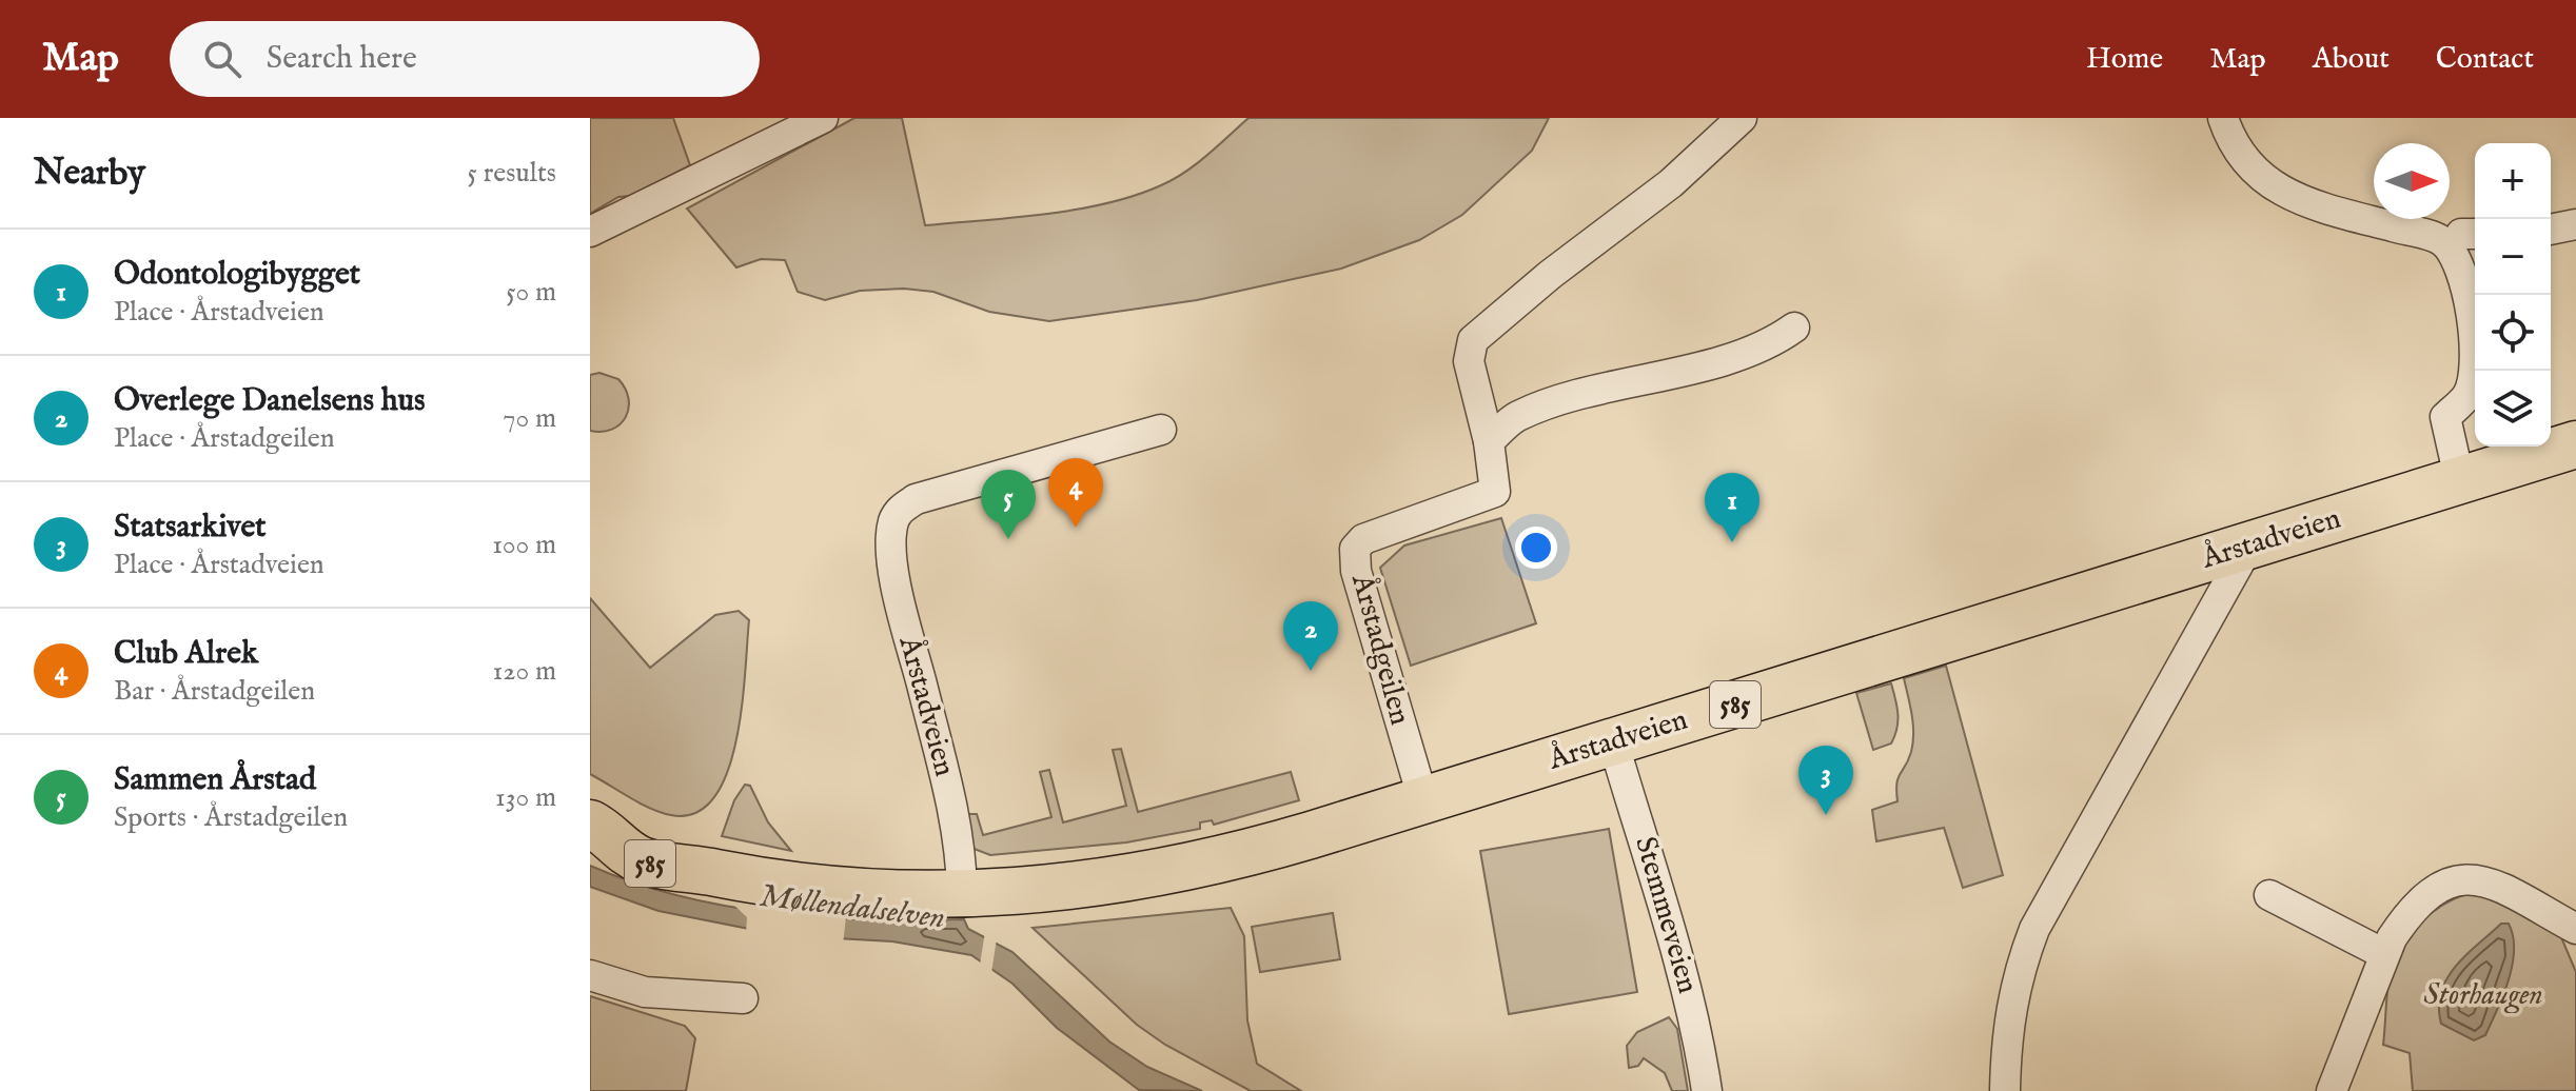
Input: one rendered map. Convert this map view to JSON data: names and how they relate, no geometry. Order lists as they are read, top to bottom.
{
  "streets": {
    "main road": ["Årstadveien", "585"],
    "street": ["Årstadgeilen", "Stemmeveien"]
  },
  "crossings": [
    ["Årstadveien", "Årstadgeilen"],
    ["Årstadveien", "Stemmeveien"]
  ],
  "water": ["Møllendalselven"],
  "parks": ["Storhaugen"],
  "north": "right",
  "page": {
    "header": "Map",
    "search": "Search here",
    "nav": [
      "Home",
      "Map",
      "About",
      "Contact"
    ],
    "heading": ["Nearby", "5 results"],
    "map_buttons": ["+", "−"],
    "list": [
      {
        "mark": "1",
        "name": "Odontologibygget",
        "note": "Place · Årstadveien",
        "value": "50 m"
      },
      {
        "mark": "2",
        "name": "Overlege Danelsens hus",
        "note": "Place · Årstadgeilen",
        "value": "70 m"
      },
      {
        "mark": "3",
        "name": "Statsarkivet",
        "note": "Place · Årstadveien",
        "value": "100 m"
      },
      {
        "mark": "4",
        "name": "Club Alrek",
        "note": "Bar · Årstadgeilen",
        "value": "120 m"
      },
      {
        "mark": "5",
        "name": "Sammen Årstad",
        "note": "Sports · Årstadgeilen",
        "value": "130 m"
      }
    ],
    "pins": [
      "4",
      "5",
      "1",
      "2",
      "3"
    ]
  }
}
